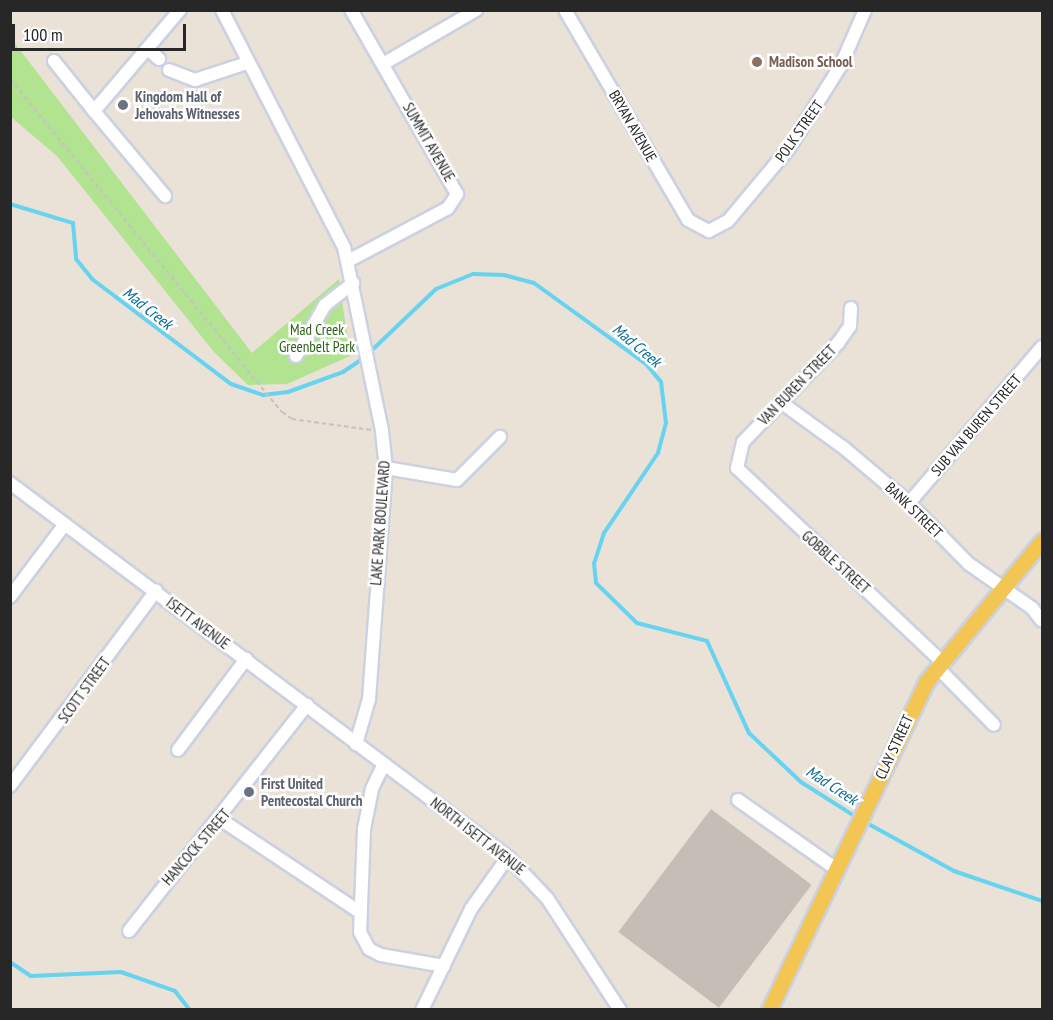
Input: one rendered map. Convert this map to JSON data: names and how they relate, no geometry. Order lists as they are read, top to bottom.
{
  "streets": {
    "main road": ["CLAY STREET"],
    "street": [
      "BRYAN AVENUE",
      "POLK STREET",
      "SUMMIT AVENUE",
      "VAN BUREN STREET",
      "SUB VAN BUREN STREET",
      "BANK STREET",
      "LAKE PARK BOULEVARD",
      "GOBBLE STREET",
      "ISETT AVENUE",
      "SCOTT STREET",
      "NORTH ISETT AVENUE",
      "HANCOCK STREET"
    ]
  },
  "crossings": [
    ["BRYAN AVENUE", "POLK STREET"],
    ["SUMMIT AVENUE", "LAKE PARK BOULEVARD"],
    ["VAN BUREN STREET", "BANK STREET"],
    ["VAN BUREN STREET", "GOBBLE STREET"],
    ["SUB VAN BUREN STREET", "BANK STREET"],
    ["BANK STREET", "CLAY STREET"],
    ["LAKE PARK BOULEVARD", "ISETT AVENUE"],
    ["GOBBLE STREET", "CLAY STREET"],
    ["ISETT AVENUE", "SCOTT STREET"],
    ["ISETT AVENUE", "NORTH ISETT AVENUE"],
    ["ISETT AVENUE", "HANCOCK STREET"]
  ],
  "water": ["Mad Creek"],
  "parks": ["Mad Creek Greenbelt Park"],
  "places": ["Madison School", "Kingdom Hall of Jehovahs Witnesses", "First United Pentecostal Church"],
  "scale_bar": "100 m"
}
